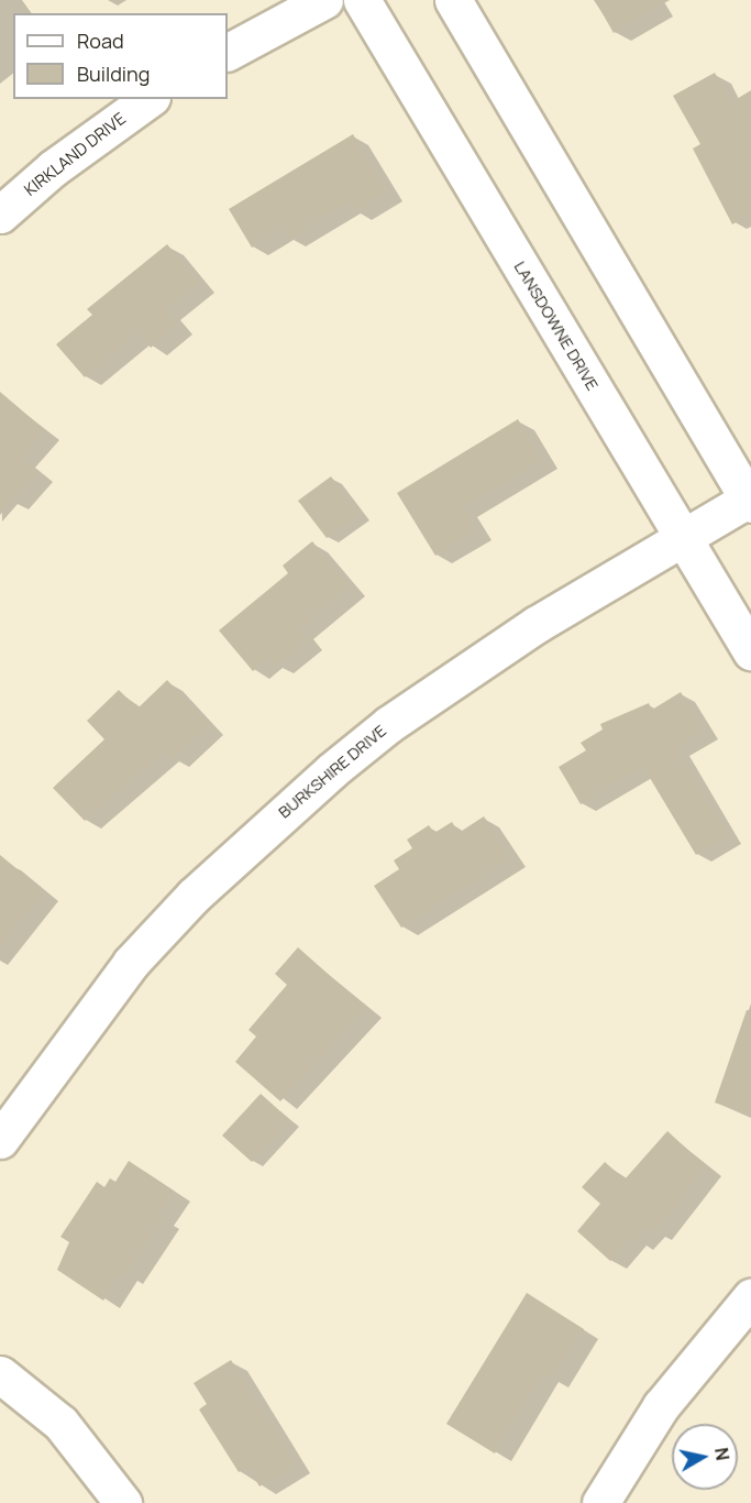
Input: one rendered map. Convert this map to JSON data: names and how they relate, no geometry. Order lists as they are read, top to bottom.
{
  "streets": {
    "street": ["KIRKLAND DRIVE", "LANSDOWNE DRIVE", "BURKSHIRE DRIVE"]
  },
  "crossings": [
    ["LANSDOWNE DRIVE", "BURKSHIRE DRIVE"]
  ],
  "legend": ["Road", "Building"],
  "north": "right"
}
